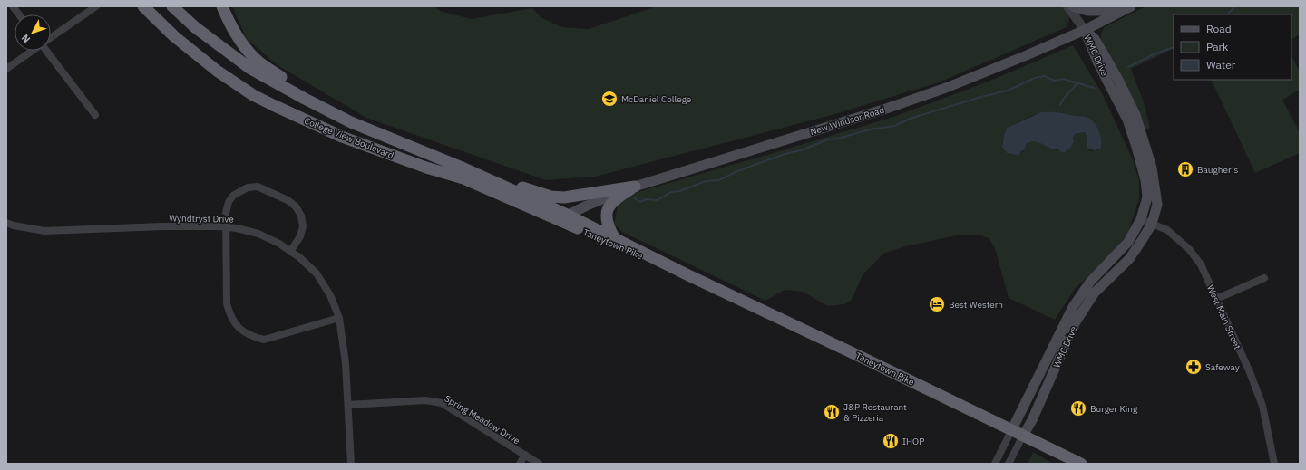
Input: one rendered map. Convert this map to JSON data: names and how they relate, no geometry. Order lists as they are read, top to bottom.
{
  "streets": {
    "highway": ["College View Boulevard", "Taneytown Pike"],
    "main road": ["WMC Drive", "New Windsor Road"],
    "street": ["Wyndtryst Drive", "West Main Street", "Spring Meadow Drive"]
  },
  "crossings": [
    ["WMC Drive", "New Windsor Road"],
    ["WMC Drive", "Taneytown Pike"],
    ["WMC Drive", "West Main Street"],
    ["New Windsor Road", "College View Boulevard"],
    ["New Windsor Road", "Taneytown Pike"],
    ["College View Boulevard", "Taneytown Pike"],
    ["Wyndtryst Drive", "Spring Meadow Drive"]
  ],
  "places": {
    "school or university": ["McDaniel College"],
    "building": ["Baugher's"],
    "hotel": ["Best Western"],
    "pharmacy": ["Safeway"],
    "restaurant": ["Burger King", "J&P Restaurant & Pizzeria", "IHOP"]
  },
  "legend": ["Road", "Park", "Water"],
  "north": "bottom left"
}
